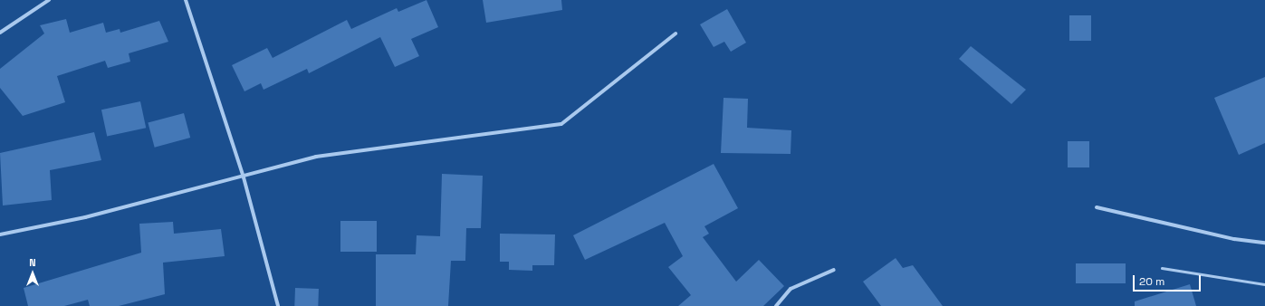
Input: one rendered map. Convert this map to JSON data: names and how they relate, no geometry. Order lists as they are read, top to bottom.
{
  "scale_bar": "20 m",
  "north": "top"
}
